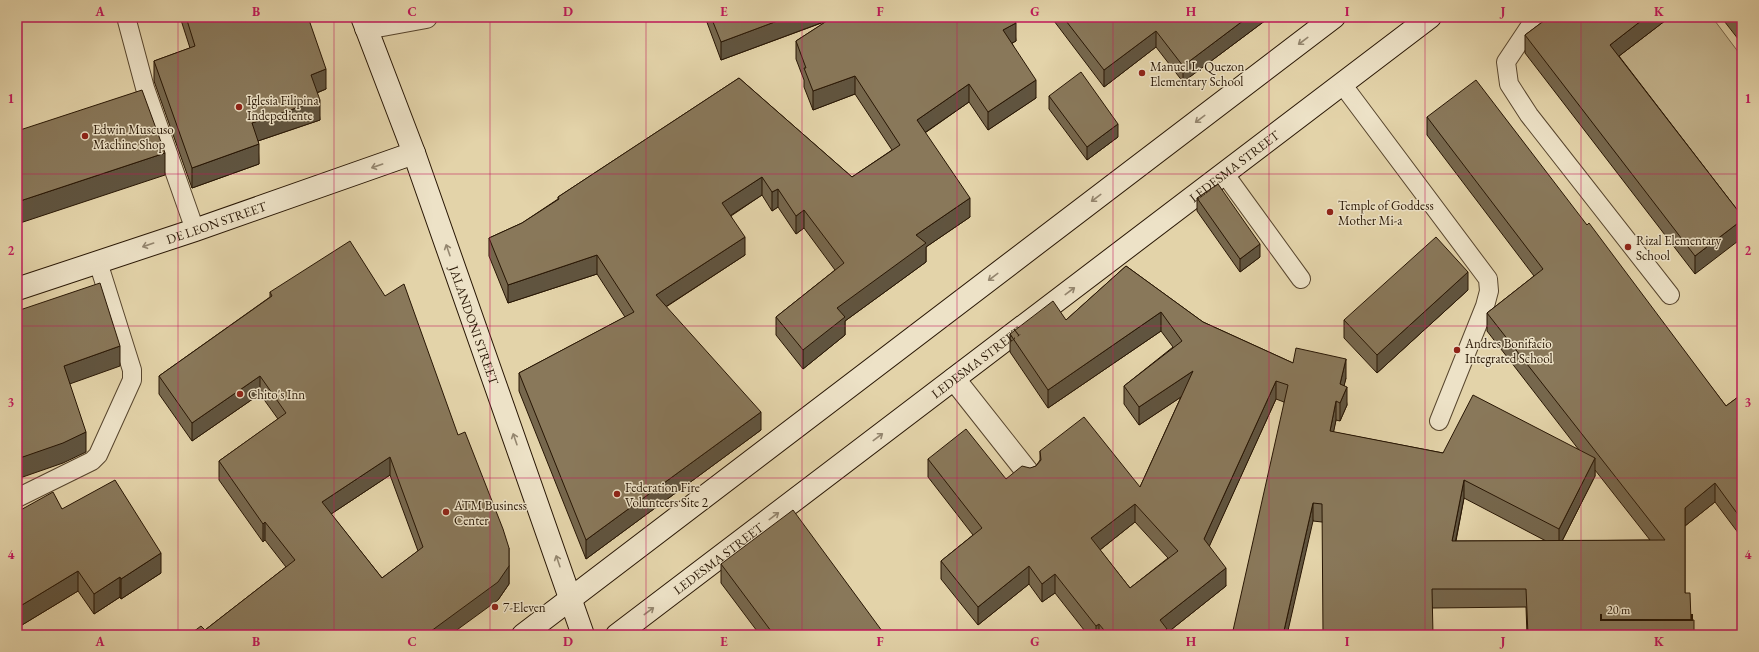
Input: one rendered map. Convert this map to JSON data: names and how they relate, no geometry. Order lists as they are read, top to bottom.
{
  "streets": {
    "main road": ["LEDESMA STREET", "DE LEON STREET", "JALANDONI STREET"]
  },
  "crossings": [
    ["DE LEON STREET", "JALANDONI STREET"]
  ],
  "one_way": ["DE LEON STREET", "JALANDONI STREET"],
  "places": [
    "Manuel L. Quezon Elementary School",
    "Iglesia Filipina Indepediente",
    "Edwin Muscuso Machine Shop",
    "Temple of Goddess Mother Mi-a",
    "Rizal Elementary School",
    "Andres Bonifacio Integrated School",
    "Chito's Inn",
    "Federation Fire Volunteers Site 2",
    "ATM Business Center",
    "7-Eleven"
  ],
  "scale_bar": "20 m",
  "grid": {
    "columns": [
      "A",
      "B",
      "C",
      "D",
      "E",
      "F",
      "G",
      "H",
      "I",
      "J",
      "K"
    ],
    "rows": [
      "1",
      "2",
      "3",
      "4"
    ]
  }
}
